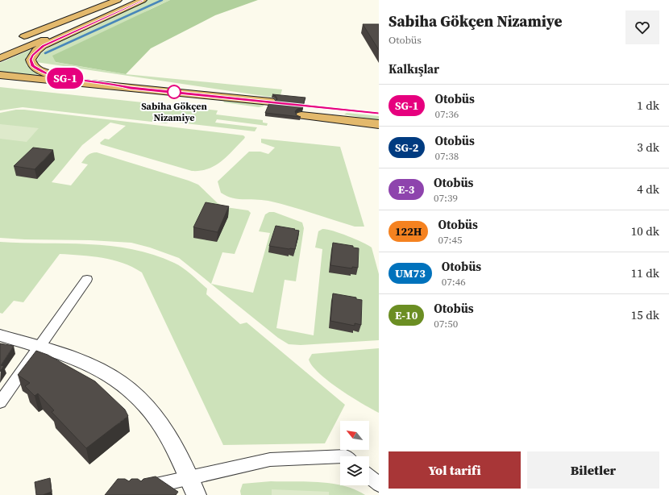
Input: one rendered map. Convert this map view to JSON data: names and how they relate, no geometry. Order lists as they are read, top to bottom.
{
  "places": ["Sabiha Gökçen Nizamiye"],
  "lines": ["bus line SG-1"],
  "north": "top left",
  "page": {
    "on_map": "SG-1",
    "heading": [
      ["Sabiha Gökçen Nizamiye", "Otobüs"],
      "Kalkışlar"
    ],
    "list": [
      {
        "mark": "SG-1",
        "name": "Otobüs",
        "note": "07:36",
        "value": "1 dk"
      },
      {
        "mark": "SG-2",
        "name": "Otobüs",
        "note": "07:38",
        "value": "3 dk"
      },
      {
        "mark": "E-3",
        "name": "Otobüs",
        "note": "07:39",
        "value": "4 dk"
      },
      {
        "mark": "122H",
        "name": "Otobüs",
        "note": "07:45",
        "value": "10 dk"
      },
      {
        "mark": "UM73",
        "name": "Otobüs",
        "note": "07:46",
        "value": "11 dk"
      },
      {
        "mark": "E-10",
        "name": "Otobüs",
        "note": "07:50",
        "value": "15 dk"
      }
    ],
    "buttons": ["Yol tarifi", "Biletler"]
  }
}
